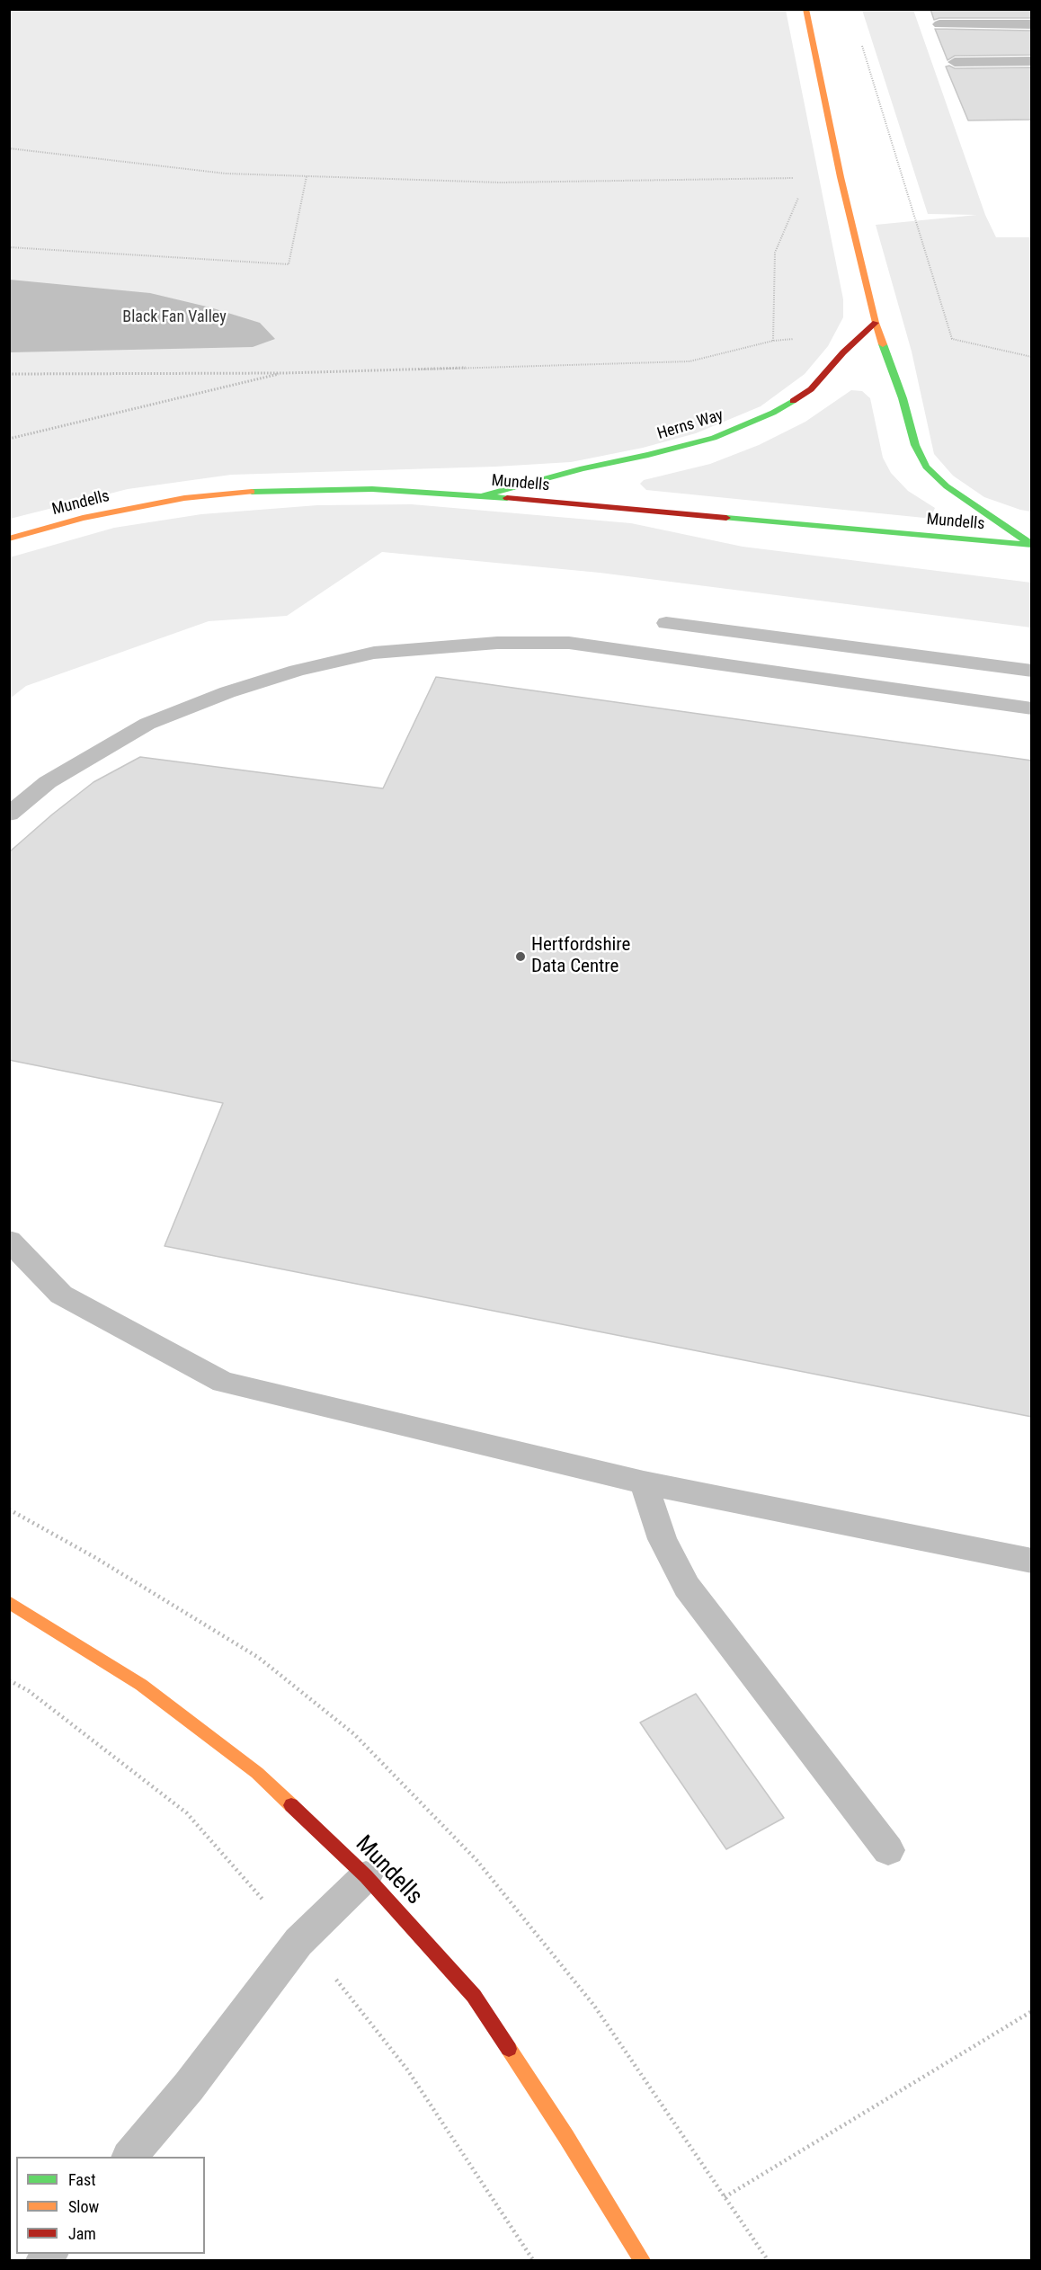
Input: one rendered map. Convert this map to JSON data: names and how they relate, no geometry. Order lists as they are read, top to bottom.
{
  "streets": {
    "street": ["Herns Way", "Mundells"]
  },
  "crossings": [
    ["Herns Way", "Mundells"]
  ],
  "parks": ["Black Fan Valley"],
  "places": ["Hertfordshire Data Centre"],
  "legend": ["Fast", "Slow", "Jam"]
}
